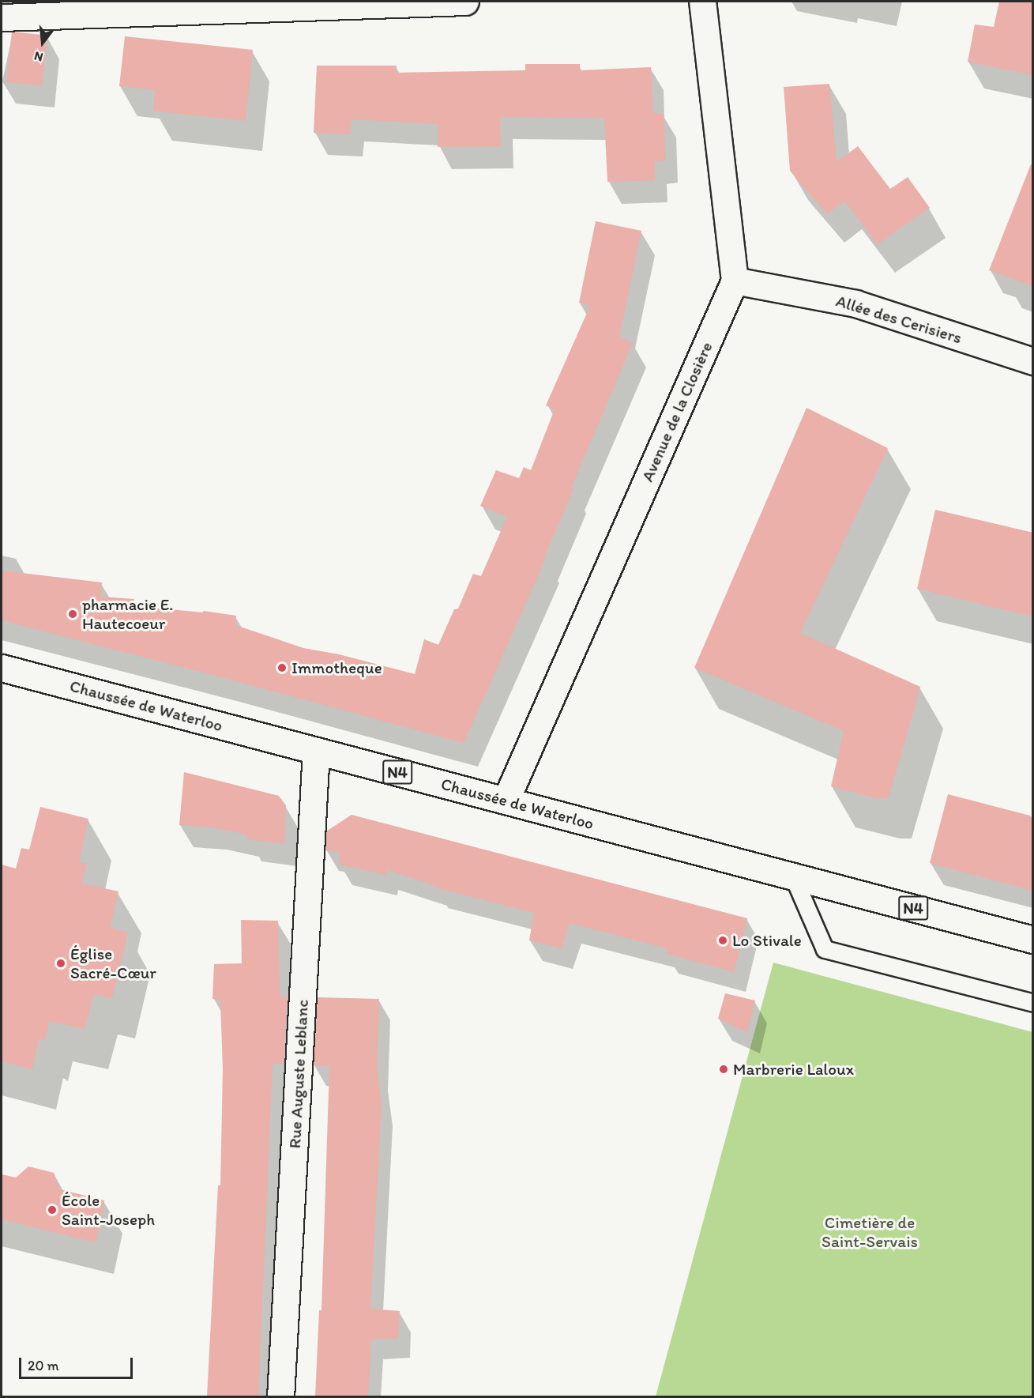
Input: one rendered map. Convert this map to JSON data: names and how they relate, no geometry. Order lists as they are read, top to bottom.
{
  "streets": {
    "street": [
      "Allée des Cerisiers",
      "Avenue de la Closière",
      "Chaussée de Waterloo",
      "N4",
      "Rue Auguste Leblanc"
    ]
  },
  "crossings": [
    ["Allée des Cerisiers", "Avenue de la Closière"],
    ["Avenue de la Closière", "Chaussée de Waterloo"],
    ["Chaussée de Waterloo", "Rue Auguste Leblanc"]
  ],
  "parks": ["Cimetière de Saint-Servais"],
  "places": [
    "pharmacie E. Hautecoeur",
    "Immotheque",
    "Lo Stivale",
    "Église Sacré-Cœur",
    "Marbrerie Laloux",
    "École Saint-Joseph"
  ],
  "scale_bar": "20 m",
  "north": "bottom"
}
